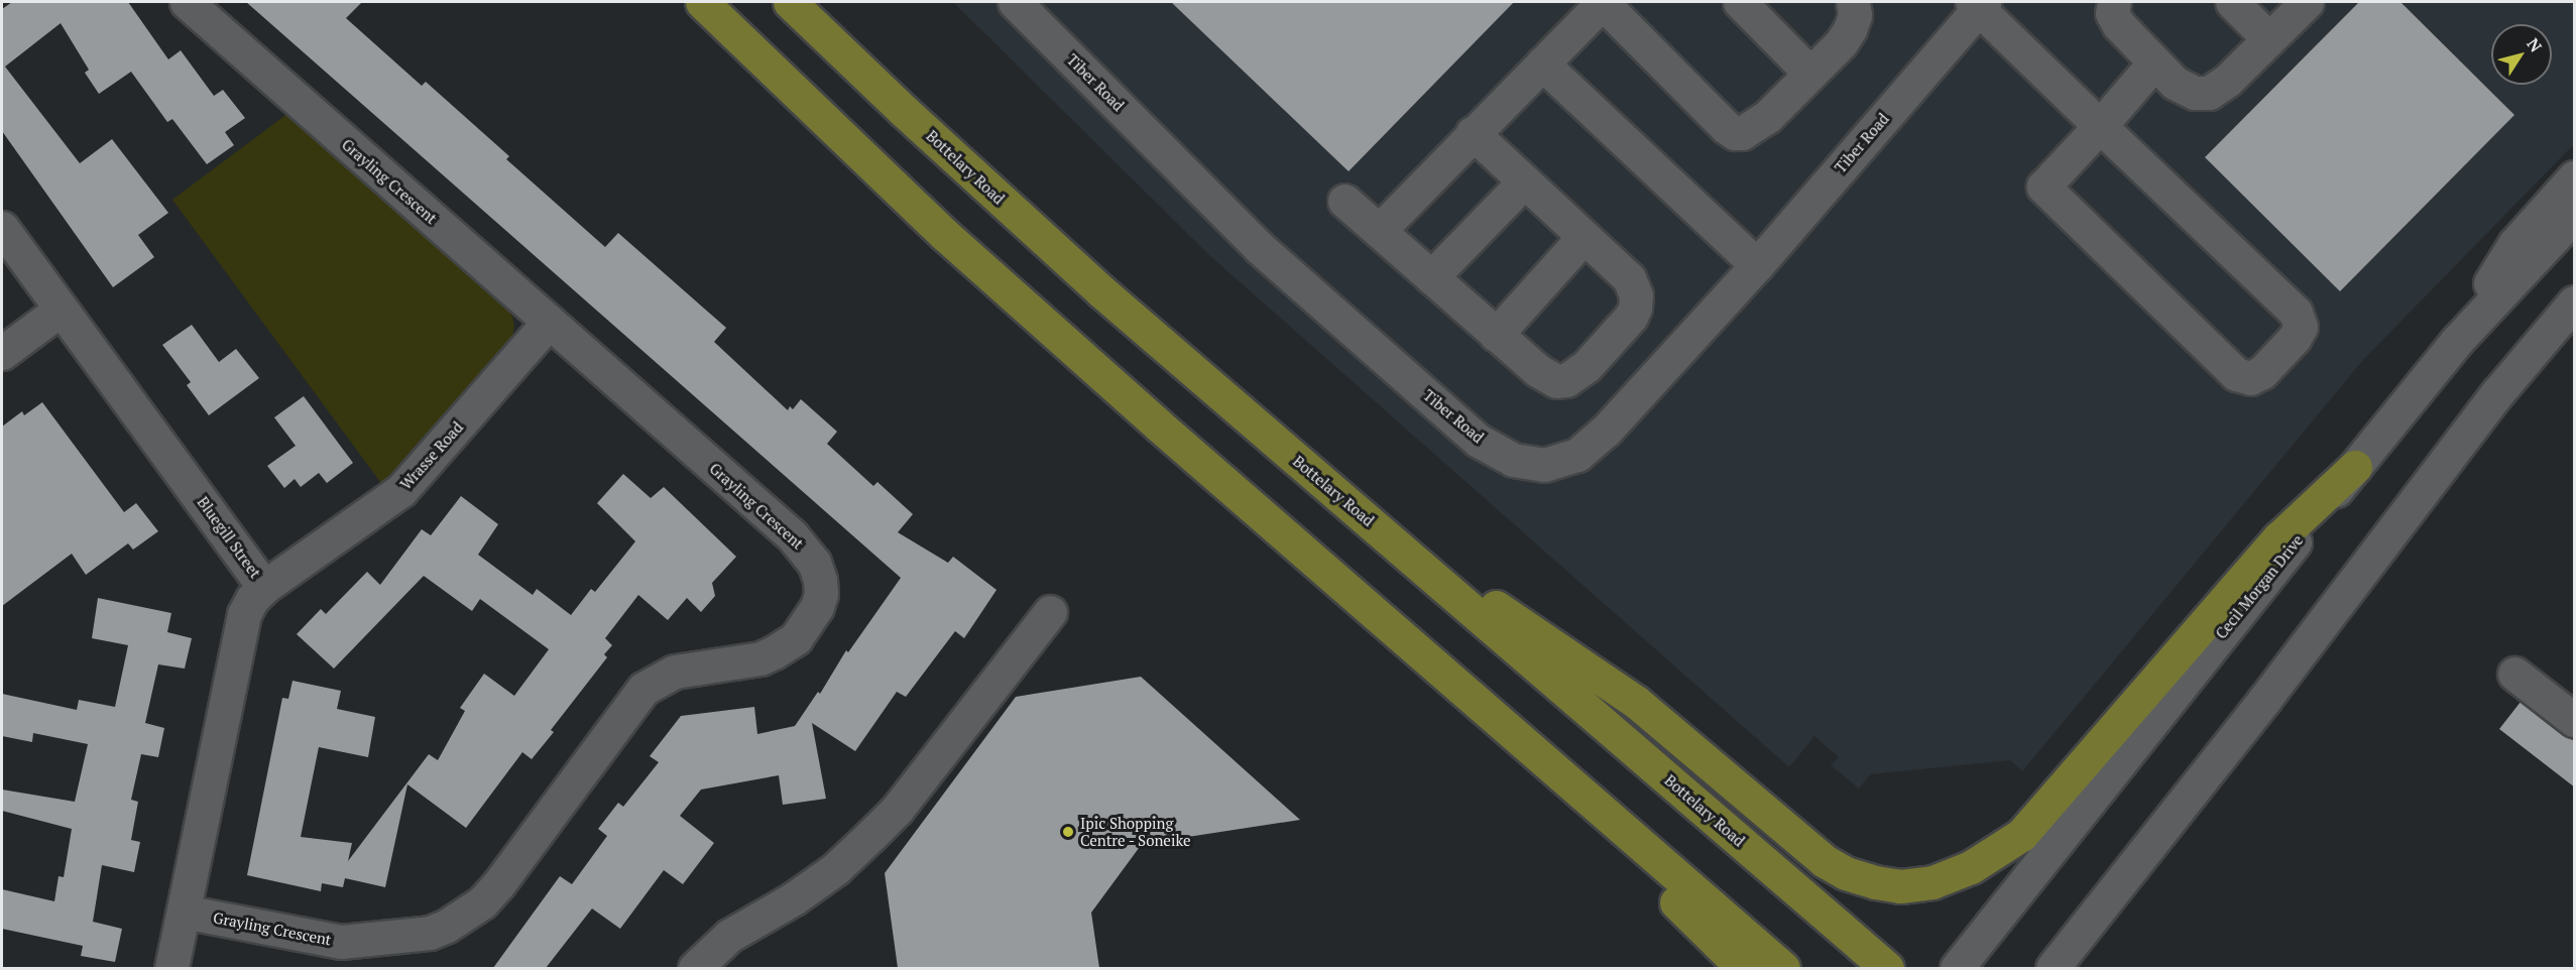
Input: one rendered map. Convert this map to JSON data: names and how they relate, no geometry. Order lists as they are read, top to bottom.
{
  "streets": {
    "main road": ["Bottelary Road"],
    "street": [
      "Tiber Road",
      "Grayling Crescent",
      "Wrasse Road",
      "Bluegill Street",
      "Cecil Morgan Drive"
    ]
  },
  "crossings": [
    ["Grayling Crescent", "Wrasse Road"],
    ["Grayling Crescent", "Bluegill Street"],
    ["Wrasse Road", "Bluegill Street"]
  ],
  "places": ["Ipic Shopping Centre - Soneike"],
  "north": "top right"
}
